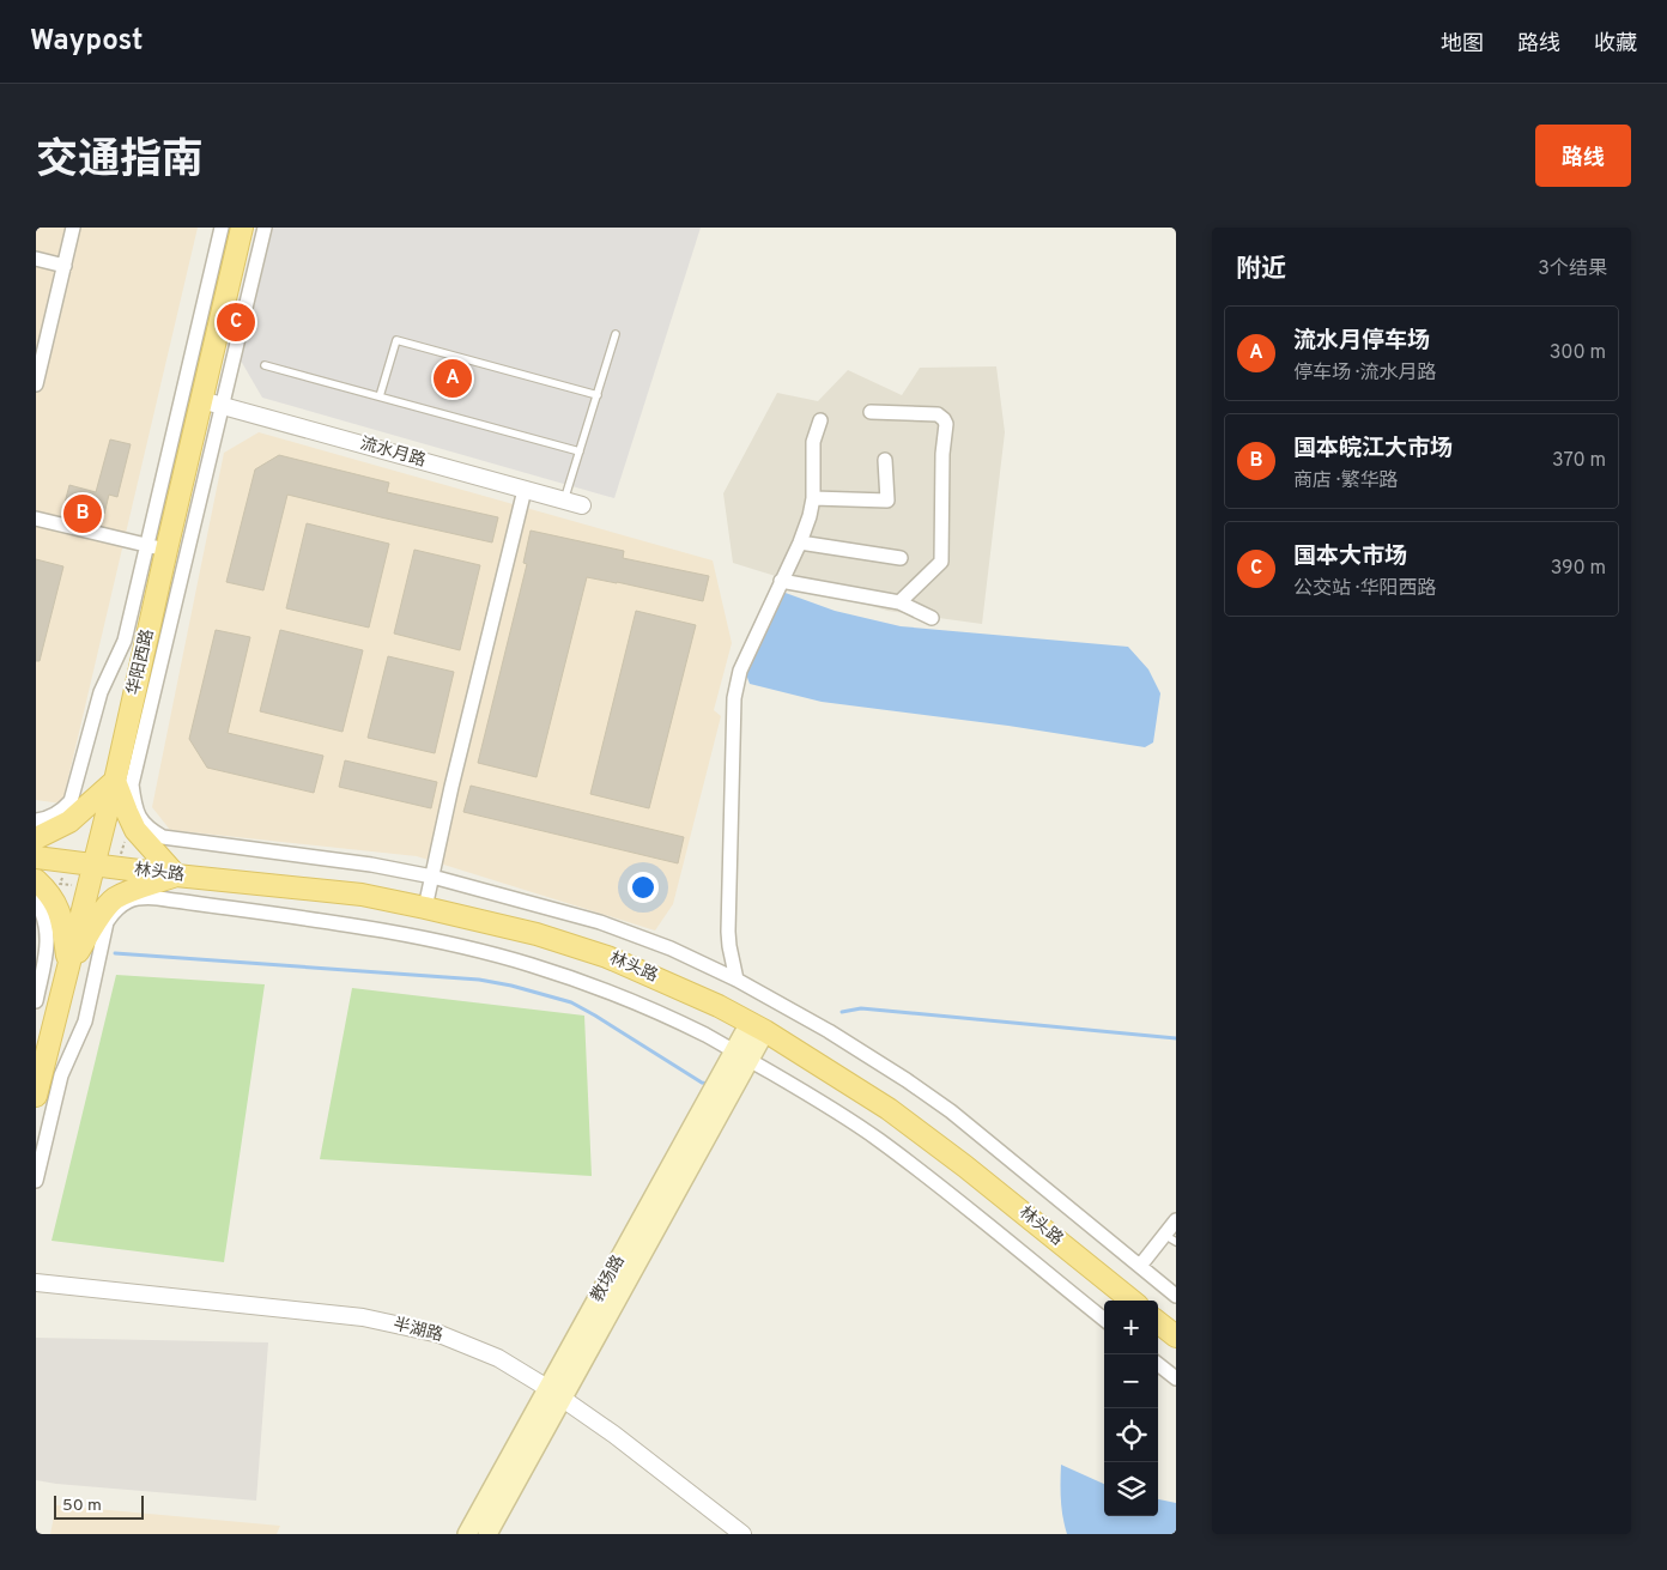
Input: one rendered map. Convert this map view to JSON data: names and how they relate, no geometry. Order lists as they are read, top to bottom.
{
  "streets": {
    "main road": ["华阳西路", "林头路", "教场路"],
    "street": ["流水月路", "半湖路"]
  },
  "crossings": [
    ["流水月路", "华阳西路"],
    ["华阳西路", "林头路"],
    ["林头路", "教场路"],
    ["教场路", "半湖路"]
  ],
  "scale_bar": "50 m",
  "page": {
    "header": "Waypost",
    "nav": ["地图", "路线", "收藏"],
    "title": "交通指南",
    "buttons": "路线",
    "heading": ["附近", "3个结果"],
    "pins": ["C", "A", "B"],
    "list": [
      {
        "mark": "A",
        "name": "流水月停车场",
        "note": "停车场 · 流水月路",
        "value": "300 m"
      },
      {
        "mark": "B",
        "name": "国本·皖江大市场",
        "note": "商店 · 繁华路",
        "value": "370 m"
      },
      {
        "mark": "C",
        "name": "国本大市场",
        "note": "公交站 · 华阳西路",
        "value": "390 m"
      }
    ],
    "map_buttons": ["+", "−"],
    "scale": "50 m"
  }
}
